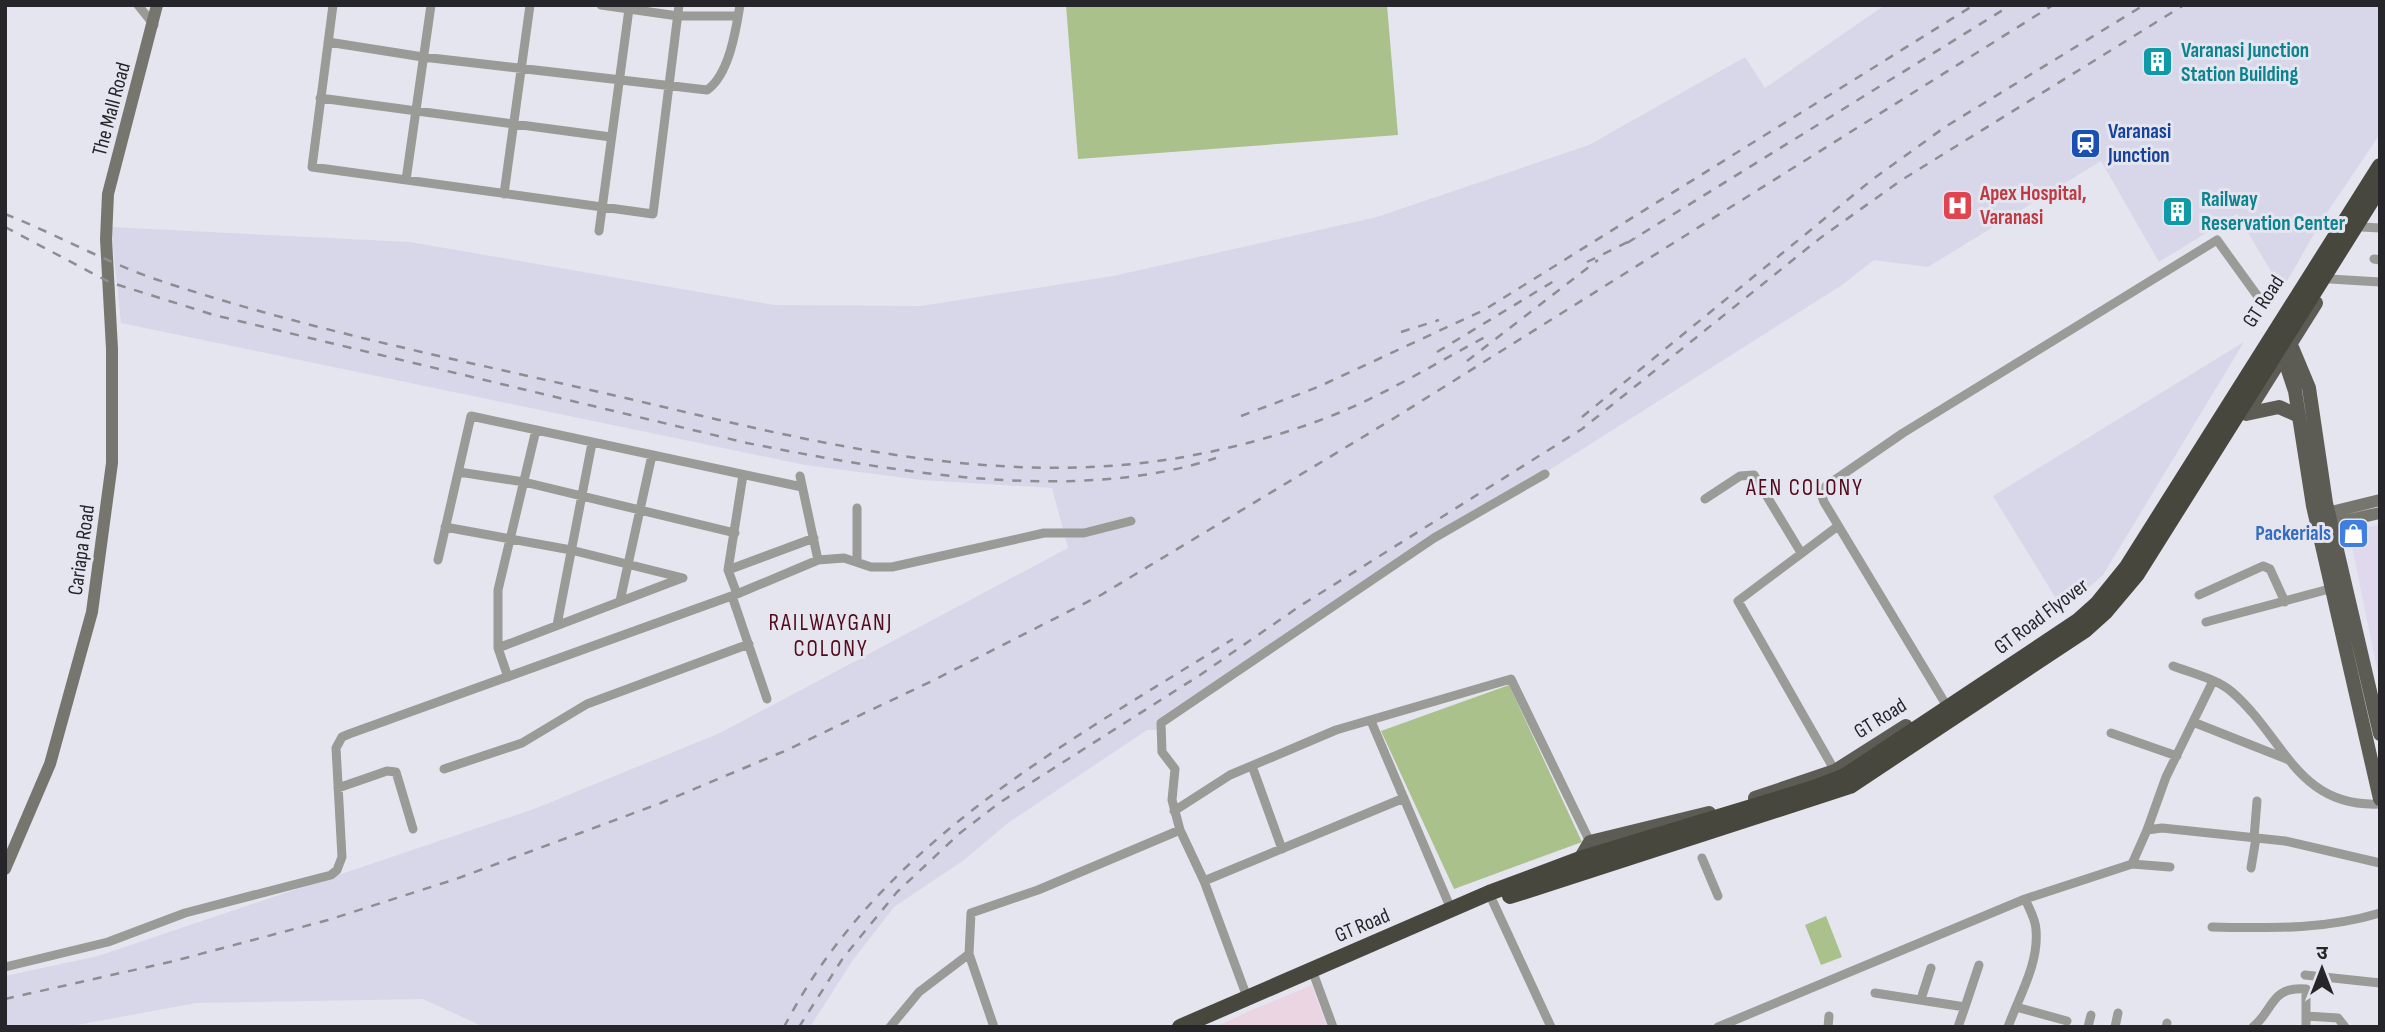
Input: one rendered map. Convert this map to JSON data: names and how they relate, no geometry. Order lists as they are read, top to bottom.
{
  "streets": {
    "highway": ["GT Road", "GT Road Flyover"],
    "street": ["The Mall Road", "Cariapa Road"]
  },
  "crossings": [
    ["The Mall Road", "Cariapa Road"],
    ["GT Road", "GT Road Flyover"]
  ],
  "districts": ["AEN COLONY", "RAILWAYGANJ COLONY"],
  "places": {
    "building": ["Varanasi Junction Station Building", "Railway Reservation Center"],
    "station": ["Varanasi Junction"],
    "hospital": ["Apex Hospital, Varanasi"],
    "shop": ["Packerials"]
  },
  "north": "top"
}
